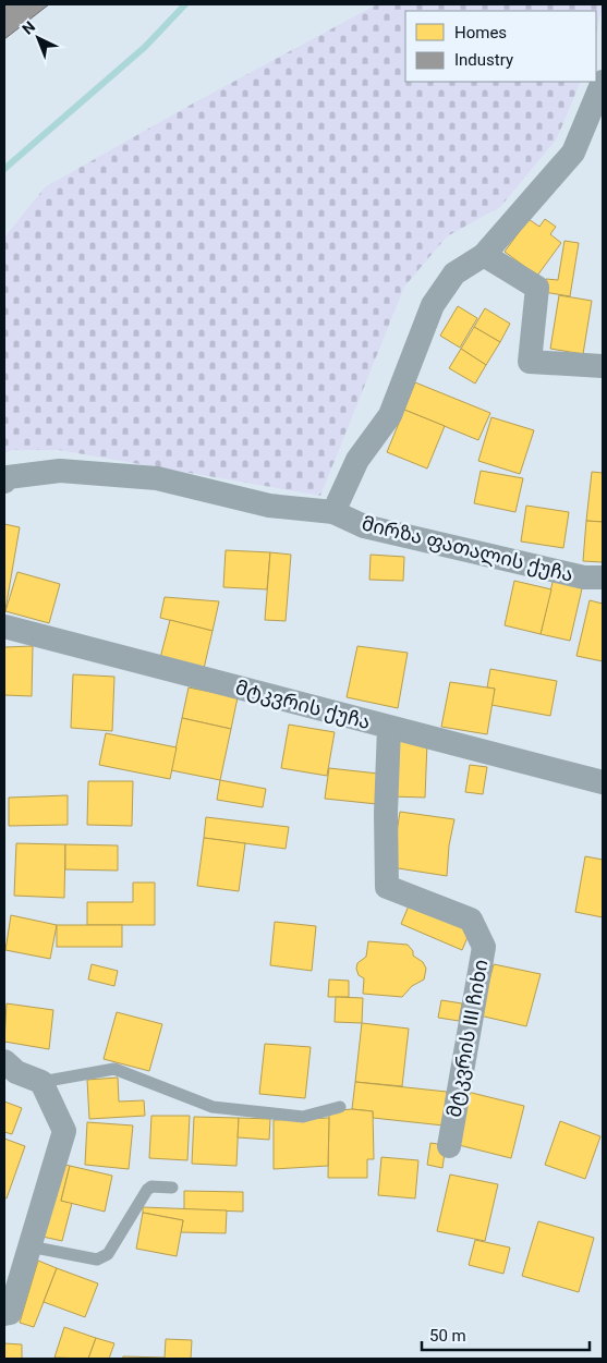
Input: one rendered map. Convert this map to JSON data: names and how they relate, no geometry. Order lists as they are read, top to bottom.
{
  "streets": {
    "street": ["მირზა ფათალის ქუჩა", "მტკვრის ქუჩა", "მტკვრის III ჩიხი"]
  },
  "crossings": [
    ["მტკვრის ქუჩა", "მტკვრის III ჩიხი"]
  ],
  "legend": ["Homes", "Industry"],
  "scale_bar": "50 m",
  "north": "top left"
}
